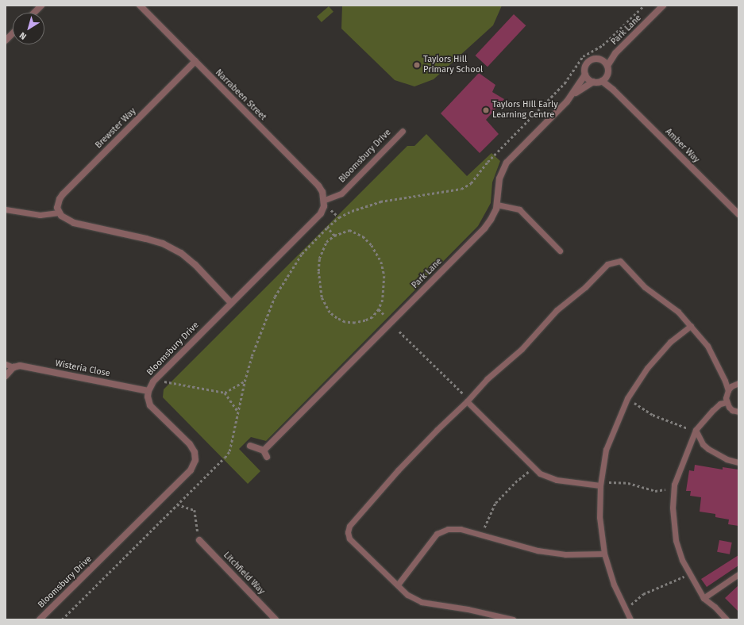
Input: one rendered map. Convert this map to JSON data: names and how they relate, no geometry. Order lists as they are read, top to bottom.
{
  "streets": {
    "street": [
      "Park Lane",
      "Narrabeen Street",
      "Brewster Way",
      "Amber Way",
      "Bloomsbury Drive",
      "Wisteria Close",
      "Litchfield Way"
    ]
  },
  "crossings": [
    ["Park Lane", "Amber Way"],
    ["Narrabeen Street", "Brewster Way"],
    ["Narrabeen Street", "Bloomsbury Drive"],
    ["Bloomsbury Drive", "Wisteria Close"]
  ],
  "places": ["Taylors Hill Primary School", "Taylors Hill Early Learning Centre"],
  "north": "bottom left"
}
